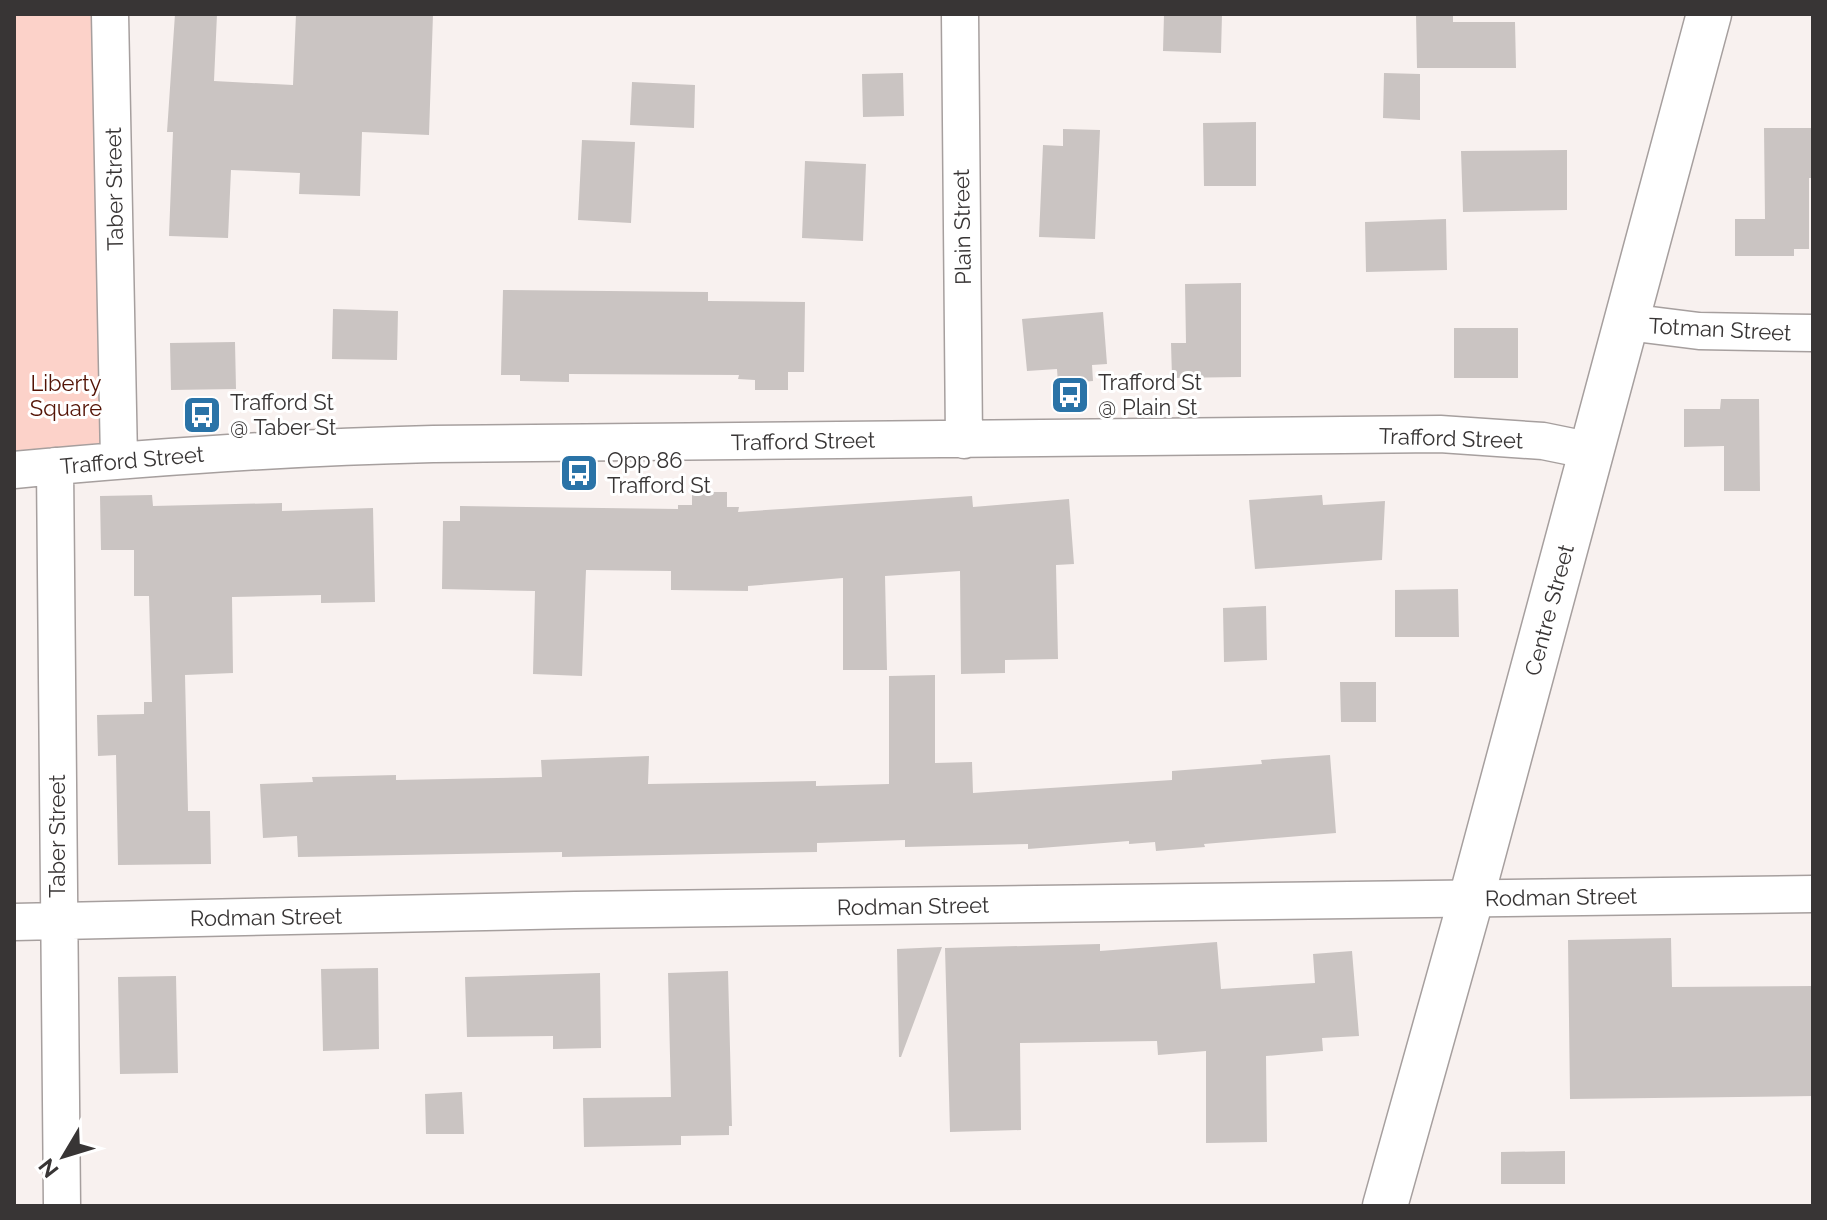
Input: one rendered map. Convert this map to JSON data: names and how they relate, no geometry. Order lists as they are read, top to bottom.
{
  "streets": {
    "main road": ["Centre Street"],
    "street": [
      "Taber Street",
      "Plain Street",
      "Totman Street",
      "Trafford Street",
      "Rodman Street"
    ]
  },
  "crossings": [
    ["Taber Street", "Trafford Street"],
    ["Taber Street", "Rodman Street"],
    ["Plain Street", "Trafford Street"],
    ["Totman Street", "Centre Street"],
    ["Trafford Street", "Centre Street"],
    ["Centre Street", "Rodman Street"]
  ],
  "parks": ["Liberty Square"],
  "places": {
    "bus stop": ["Trafford St @ Plain St", "Trafford St @ Taber St", "Opp 86 Trafford St"]
  },
  "north": "bottom left"
}
